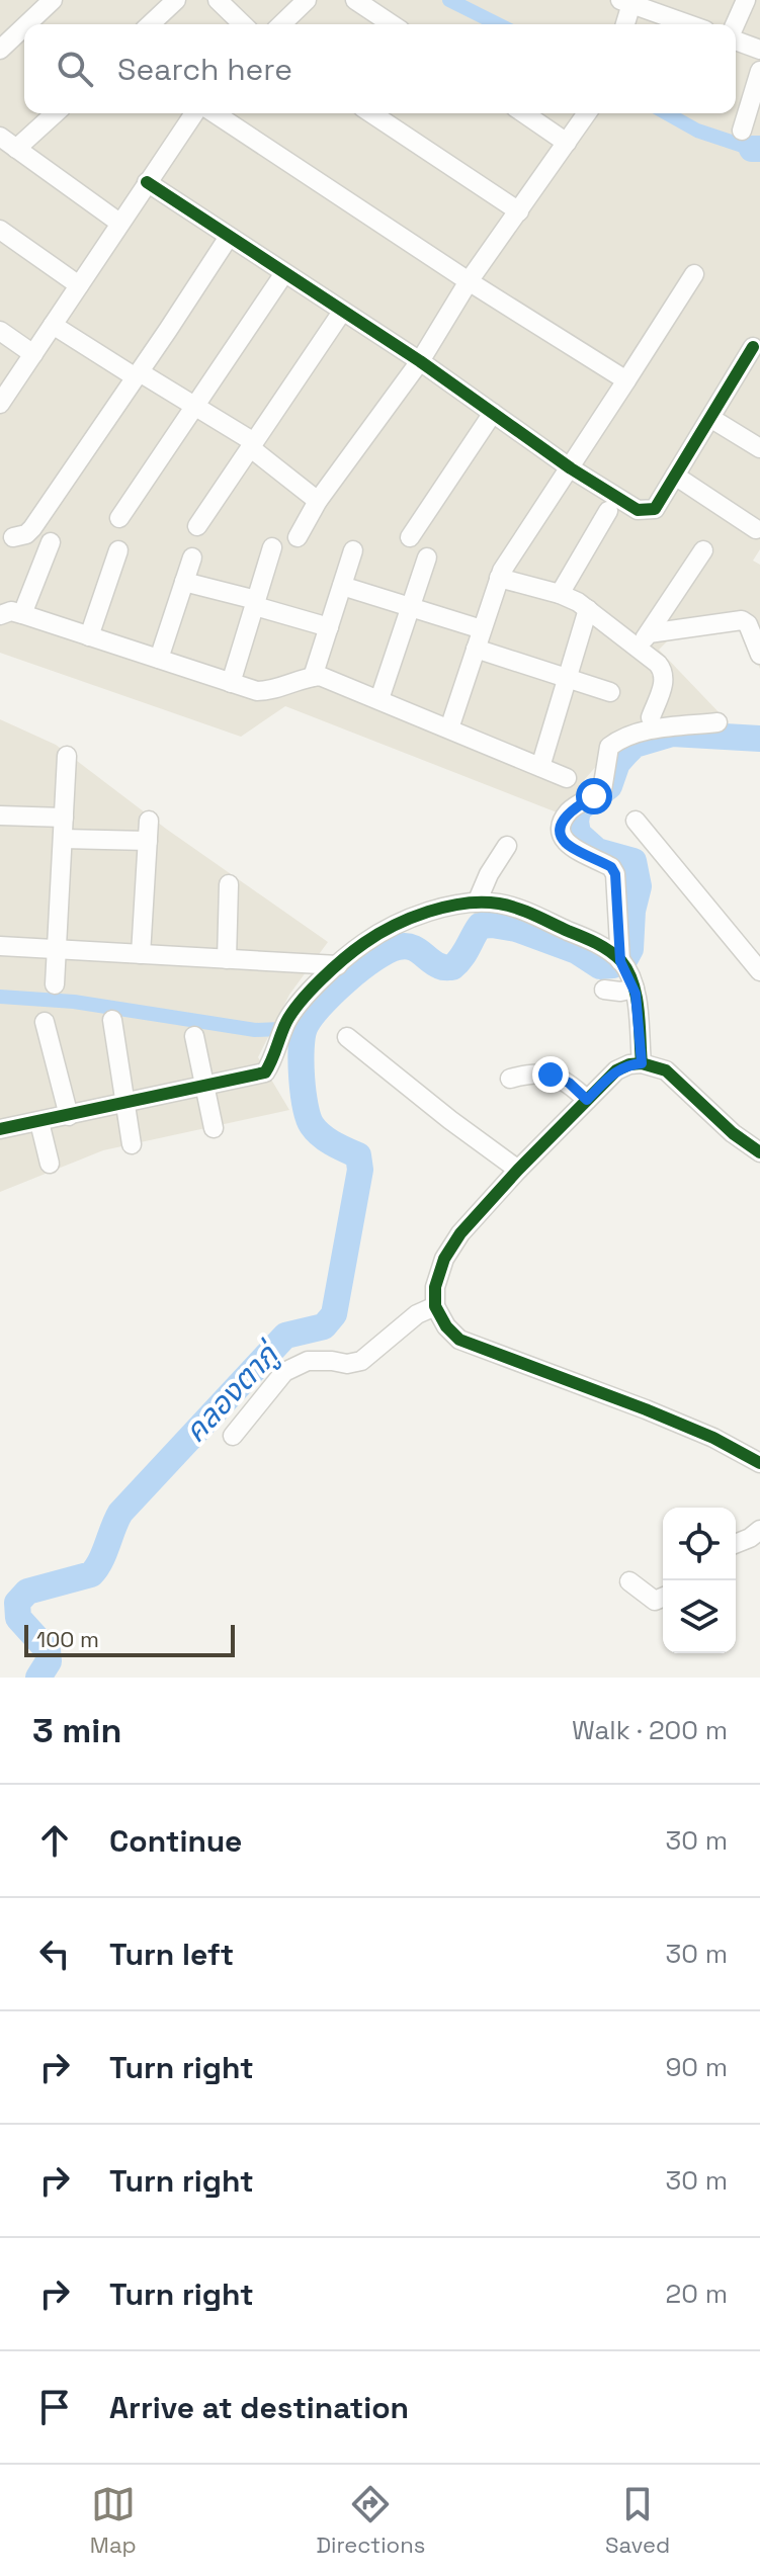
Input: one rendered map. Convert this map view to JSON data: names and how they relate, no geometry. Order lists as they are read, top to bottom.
{
  "water": ["คลองตาภู่"],
  "scale_bar": "100 m",
  "page": {
    "search": "Search here",
    "scale": "100 m",
    "heading": ["3 min", "Walk · 200 m"],
    "list": [
      ["Continue", "30 m"],
      ["Turn left", "30 m"],
      ["Turn right", "90 m"],
      ["Turn right", "30 m"],
      ["Turn right", "20 m"],
      "Arrive at destination"
    ],
    "nav": ["Map", "Directions", "Saved"]
  }
}
